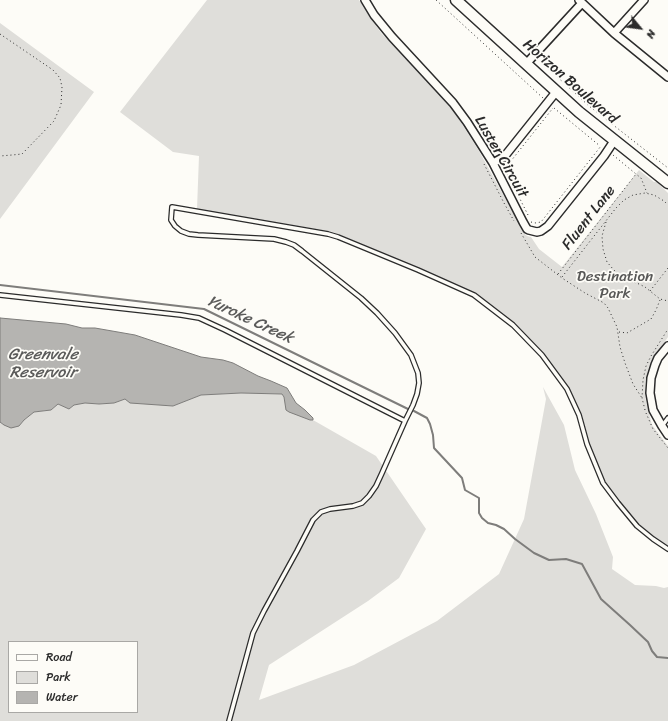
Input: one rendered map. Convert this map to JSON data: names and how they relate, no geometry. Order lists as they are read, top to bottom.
{
  "streets": {
    "street": ["Horizon Boulevard", "Luster Circuit"],
    "path": ["Fluent Lane"]
  },
  "crossings": [
    ["Horizon Boulevard", "Luster Circuit"]
  ],
  "water": ["Yuroke Creek", "Greenvale Reservoir"],
  "parks": ["Destination Park"],
  "legend": ["Road", "Park", "Water"],
  "north": "bottom right"
}
